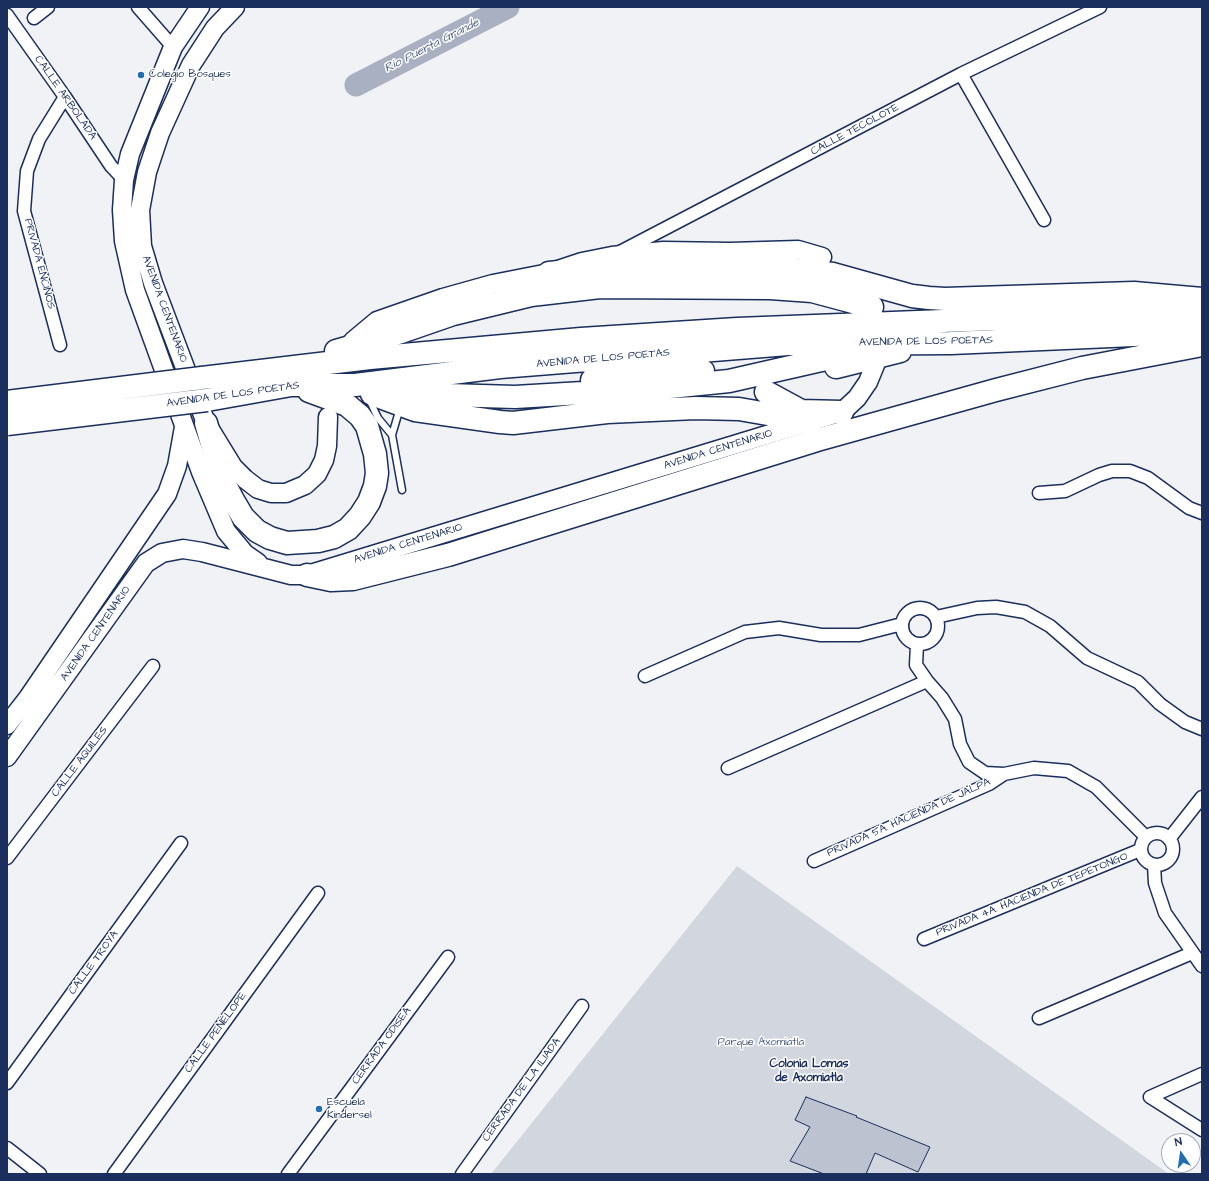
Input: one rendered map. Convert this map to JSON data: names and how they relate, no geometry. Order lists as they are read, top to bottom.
{
  "streets": {
    "highway": ["AVENIDA DE LOS POETAS"],
    "main road": ["AVENIDA CENTENARIO"],
    "street": [
      "CALLE ARBOLADA",
      "CALLE TECOLOTE",
      "PRIVADA ENCINOS",
      "CALLE AQUILES",
      "PRIVADA 5A. HACIENDA DE JALPA",
      "PRIVADA 4A. HACIENDA DE TEPETONGO",
      "CALLE TROYA",
      "CALLE PENÉLOPE",
      "CERRADA ODISEA",
      "CERRADA DE LA ILIADA"
    ]
  },
  "crossings": [
    ["CALLE ARBOLADA", "PRIVADA ENCINOS"],
    ["CALLE ARBOLADA", "AVENIDA CENTENARIO"]
  ],
  "districts": ["Colonia Lomas de Axomiatla"],
  "water": ["Río Puerta Grande"],
  "parks": ["Parque Axomiatla"],
  "places": ["Colegio Bosques", "Escuela Kindersel"],
  "north": "top"
}
